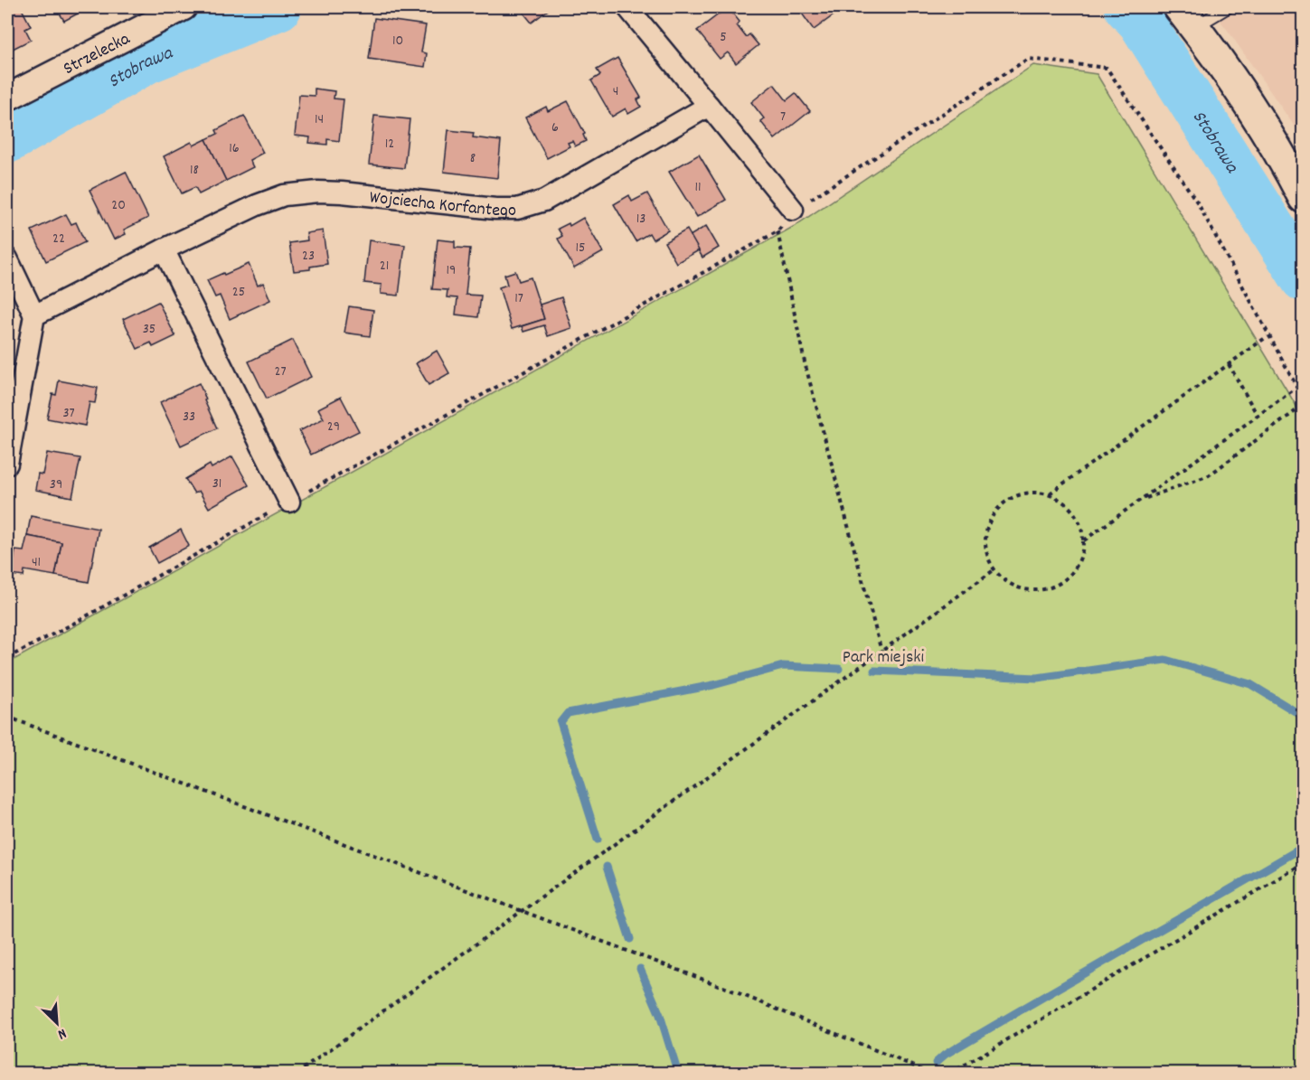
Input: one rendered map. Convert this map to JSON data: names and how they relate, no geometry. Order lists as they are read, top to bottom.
{
  "streets": {
    "street": ["Strzelecka", "Wojciecha Korfantego"]
  },
  "water": ["Stobrawa"],
  "parks": ["Park miejski"],
  "house_numbers": [
    "5",
    "10",
    "4",
    "7",
    "14",
    "6",
    "12",
    "16",
    "8",
    "18",
    "11",
    "20",
    "13",
    "22",
    "15",
    "23",
    "21",
    "19",
    "25",
    "17",
    "35",
    "27",
    "37",
    "33",
    "29",
    "31",
    "39",
    "41"
  ],
  "north": "bottom right"
}
